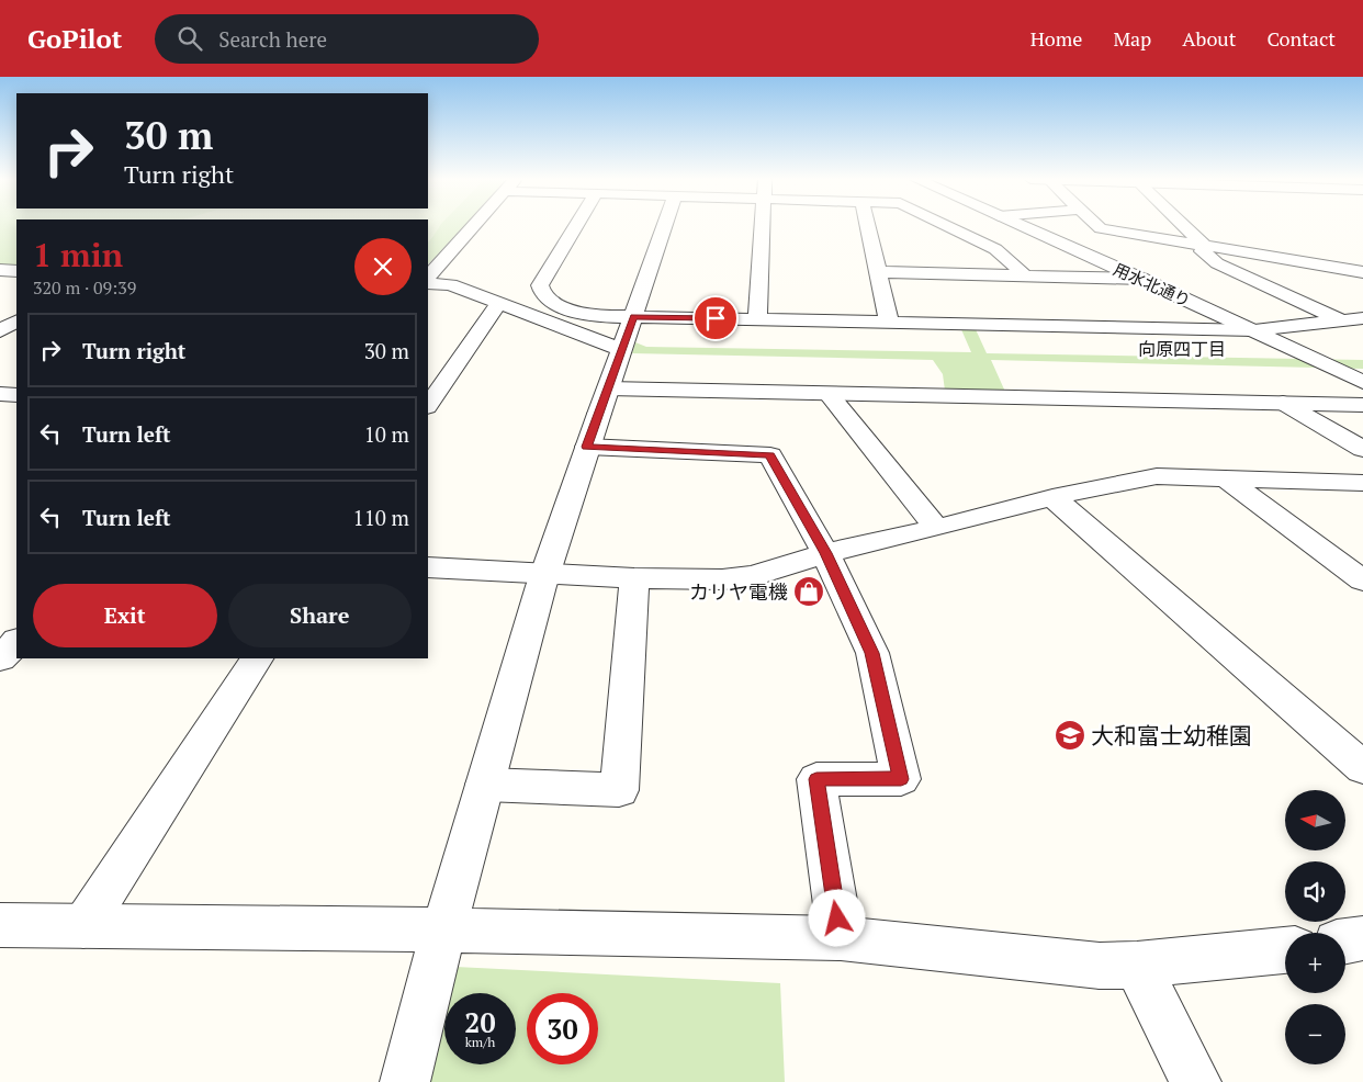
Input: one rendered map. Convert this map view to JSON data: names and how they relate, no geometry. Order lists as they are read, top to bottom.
{
  "streets": {
    "street": ["用水北通り"]
  },
  "districts": ["向原四丁目"],
  "places": {
    "shop": ["カリヤ電機"],
    "school or university": ["大和富士幼稚園"]
  },
  "north": "left",
  "page": {
    "header": "GoPilot",
    "search": "Search here",
    "nav": [
      "Home",
      "Map",
      "About",
      "Contact"
    ],
    "turn": ["30 m", "Turn right"],
    "heading": ["1 min", "320 m · 09:39"],
    "list": [
      {
        "name": "Turn right",
        "value": "30 m"
      },
      {
        "name": "Turn left",
        "value": "10 m"
      },
      {
        "name": "Turn left",
        "value": "110 m"
      }
    ],
    "buttons": ["Exit", "Share"],
    "map_buttons": ["+", "−"],
    "speed": "20 km/h",
    "limit": "30"
  }
}
